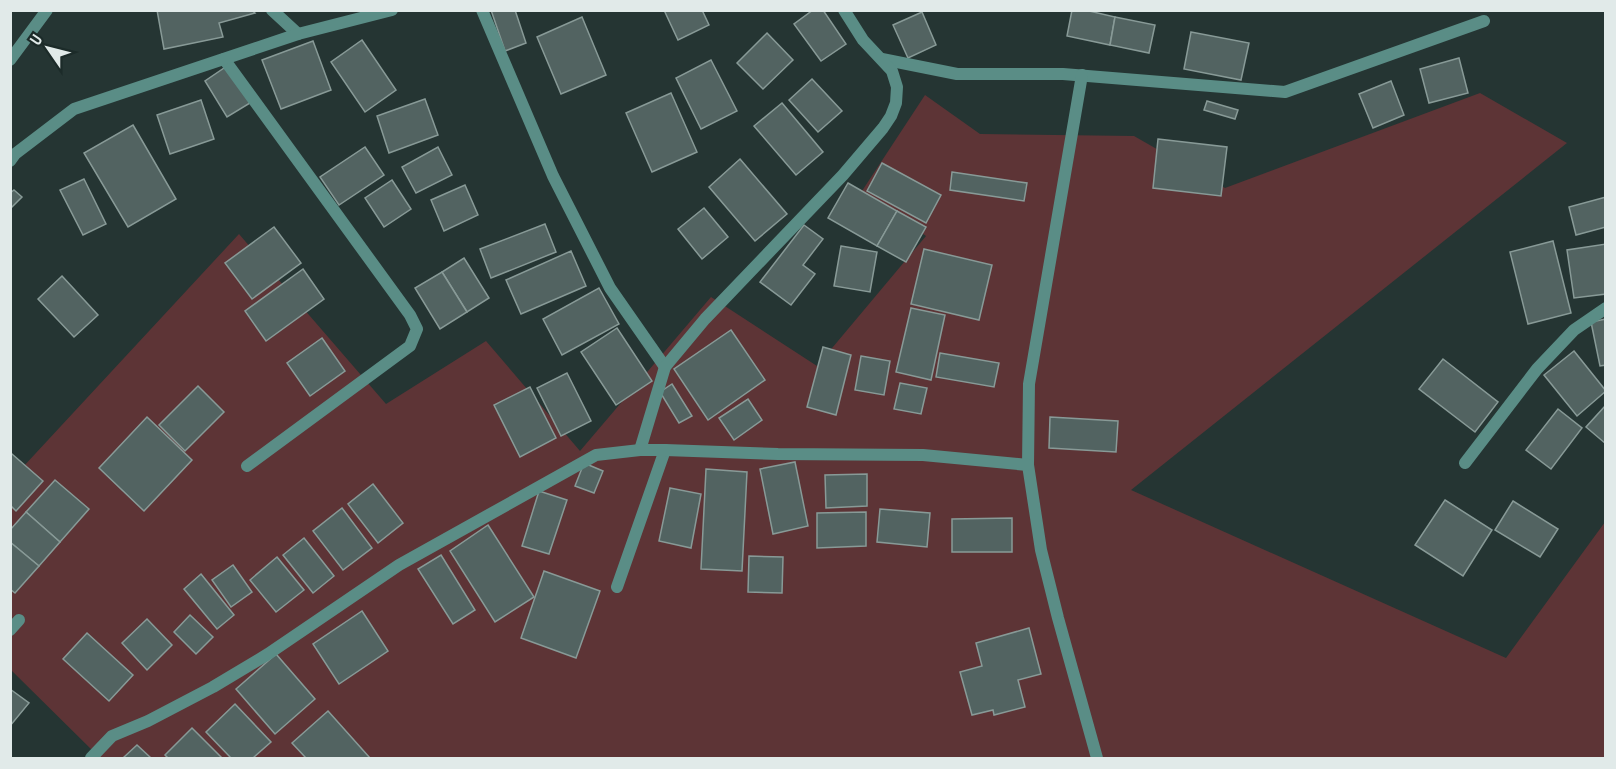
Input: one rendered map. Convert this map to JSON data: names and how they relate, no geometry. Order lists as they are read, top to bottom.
{
  "north": "top left"
}
